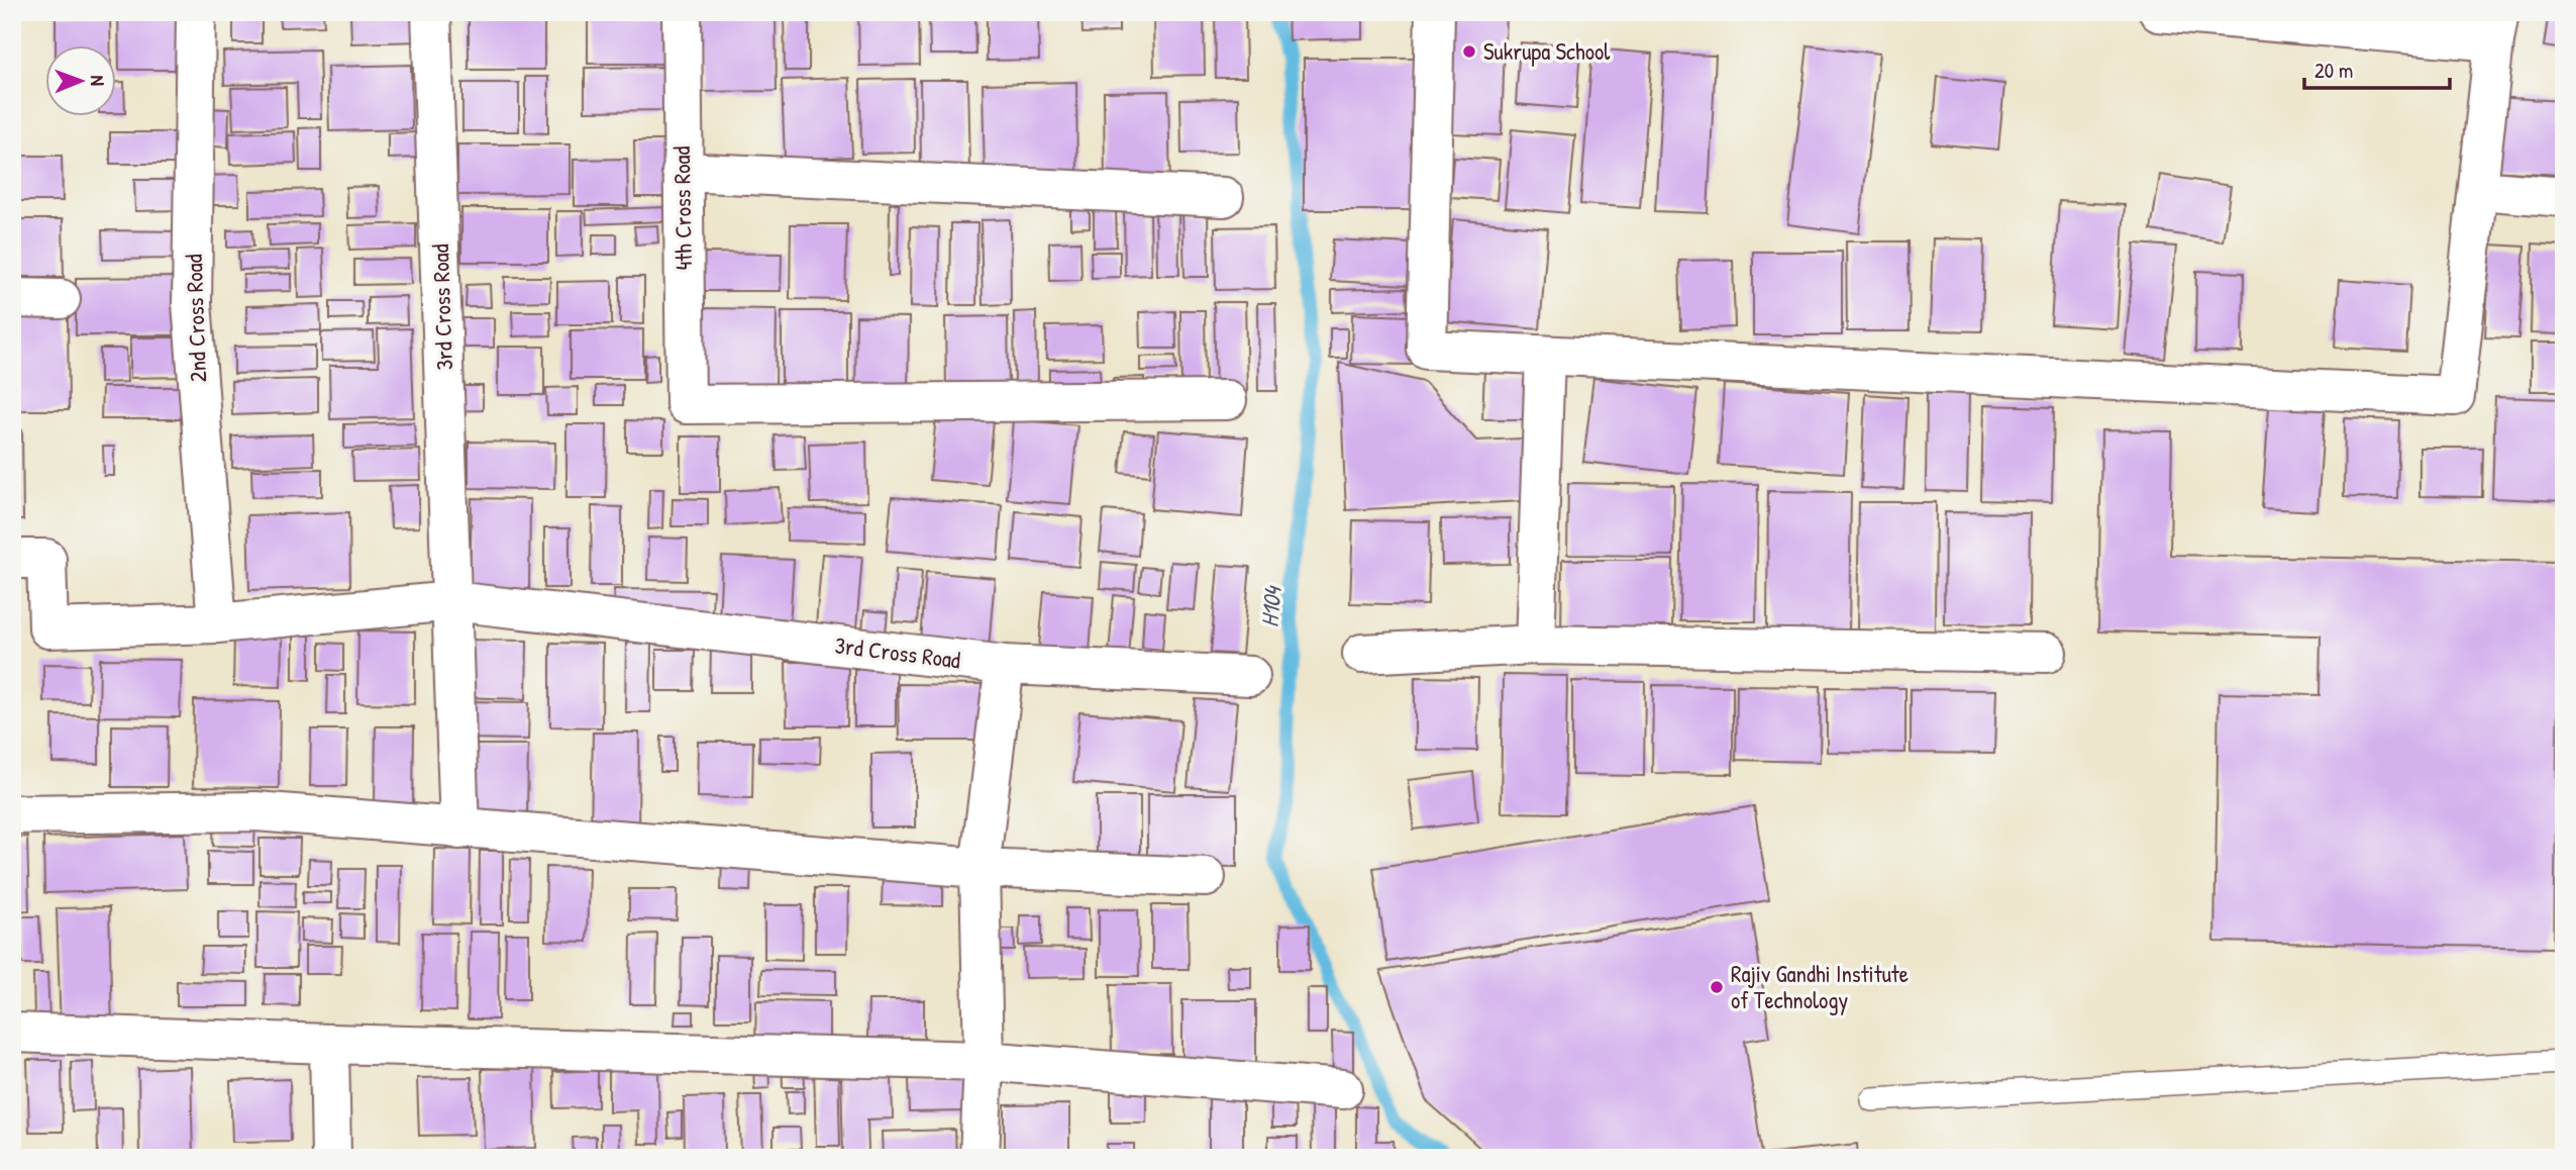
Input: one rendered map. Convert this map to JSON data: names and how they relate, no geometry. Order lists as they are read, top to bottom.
{
  "streets": {
    "street": ["4th Cross Road", "3rd Cross Road", "2nd Cross Road"]
  },
  "crossings": [
    ["3rd Cross Road", "2nd Cross Road"]
  ],
  "water": ["H104"],
  "places": ["Sukrupa School", "Rajiv Gandhi Institute of Technology"],
  "scale_bar": "20 m",
  "north": "right"
}
